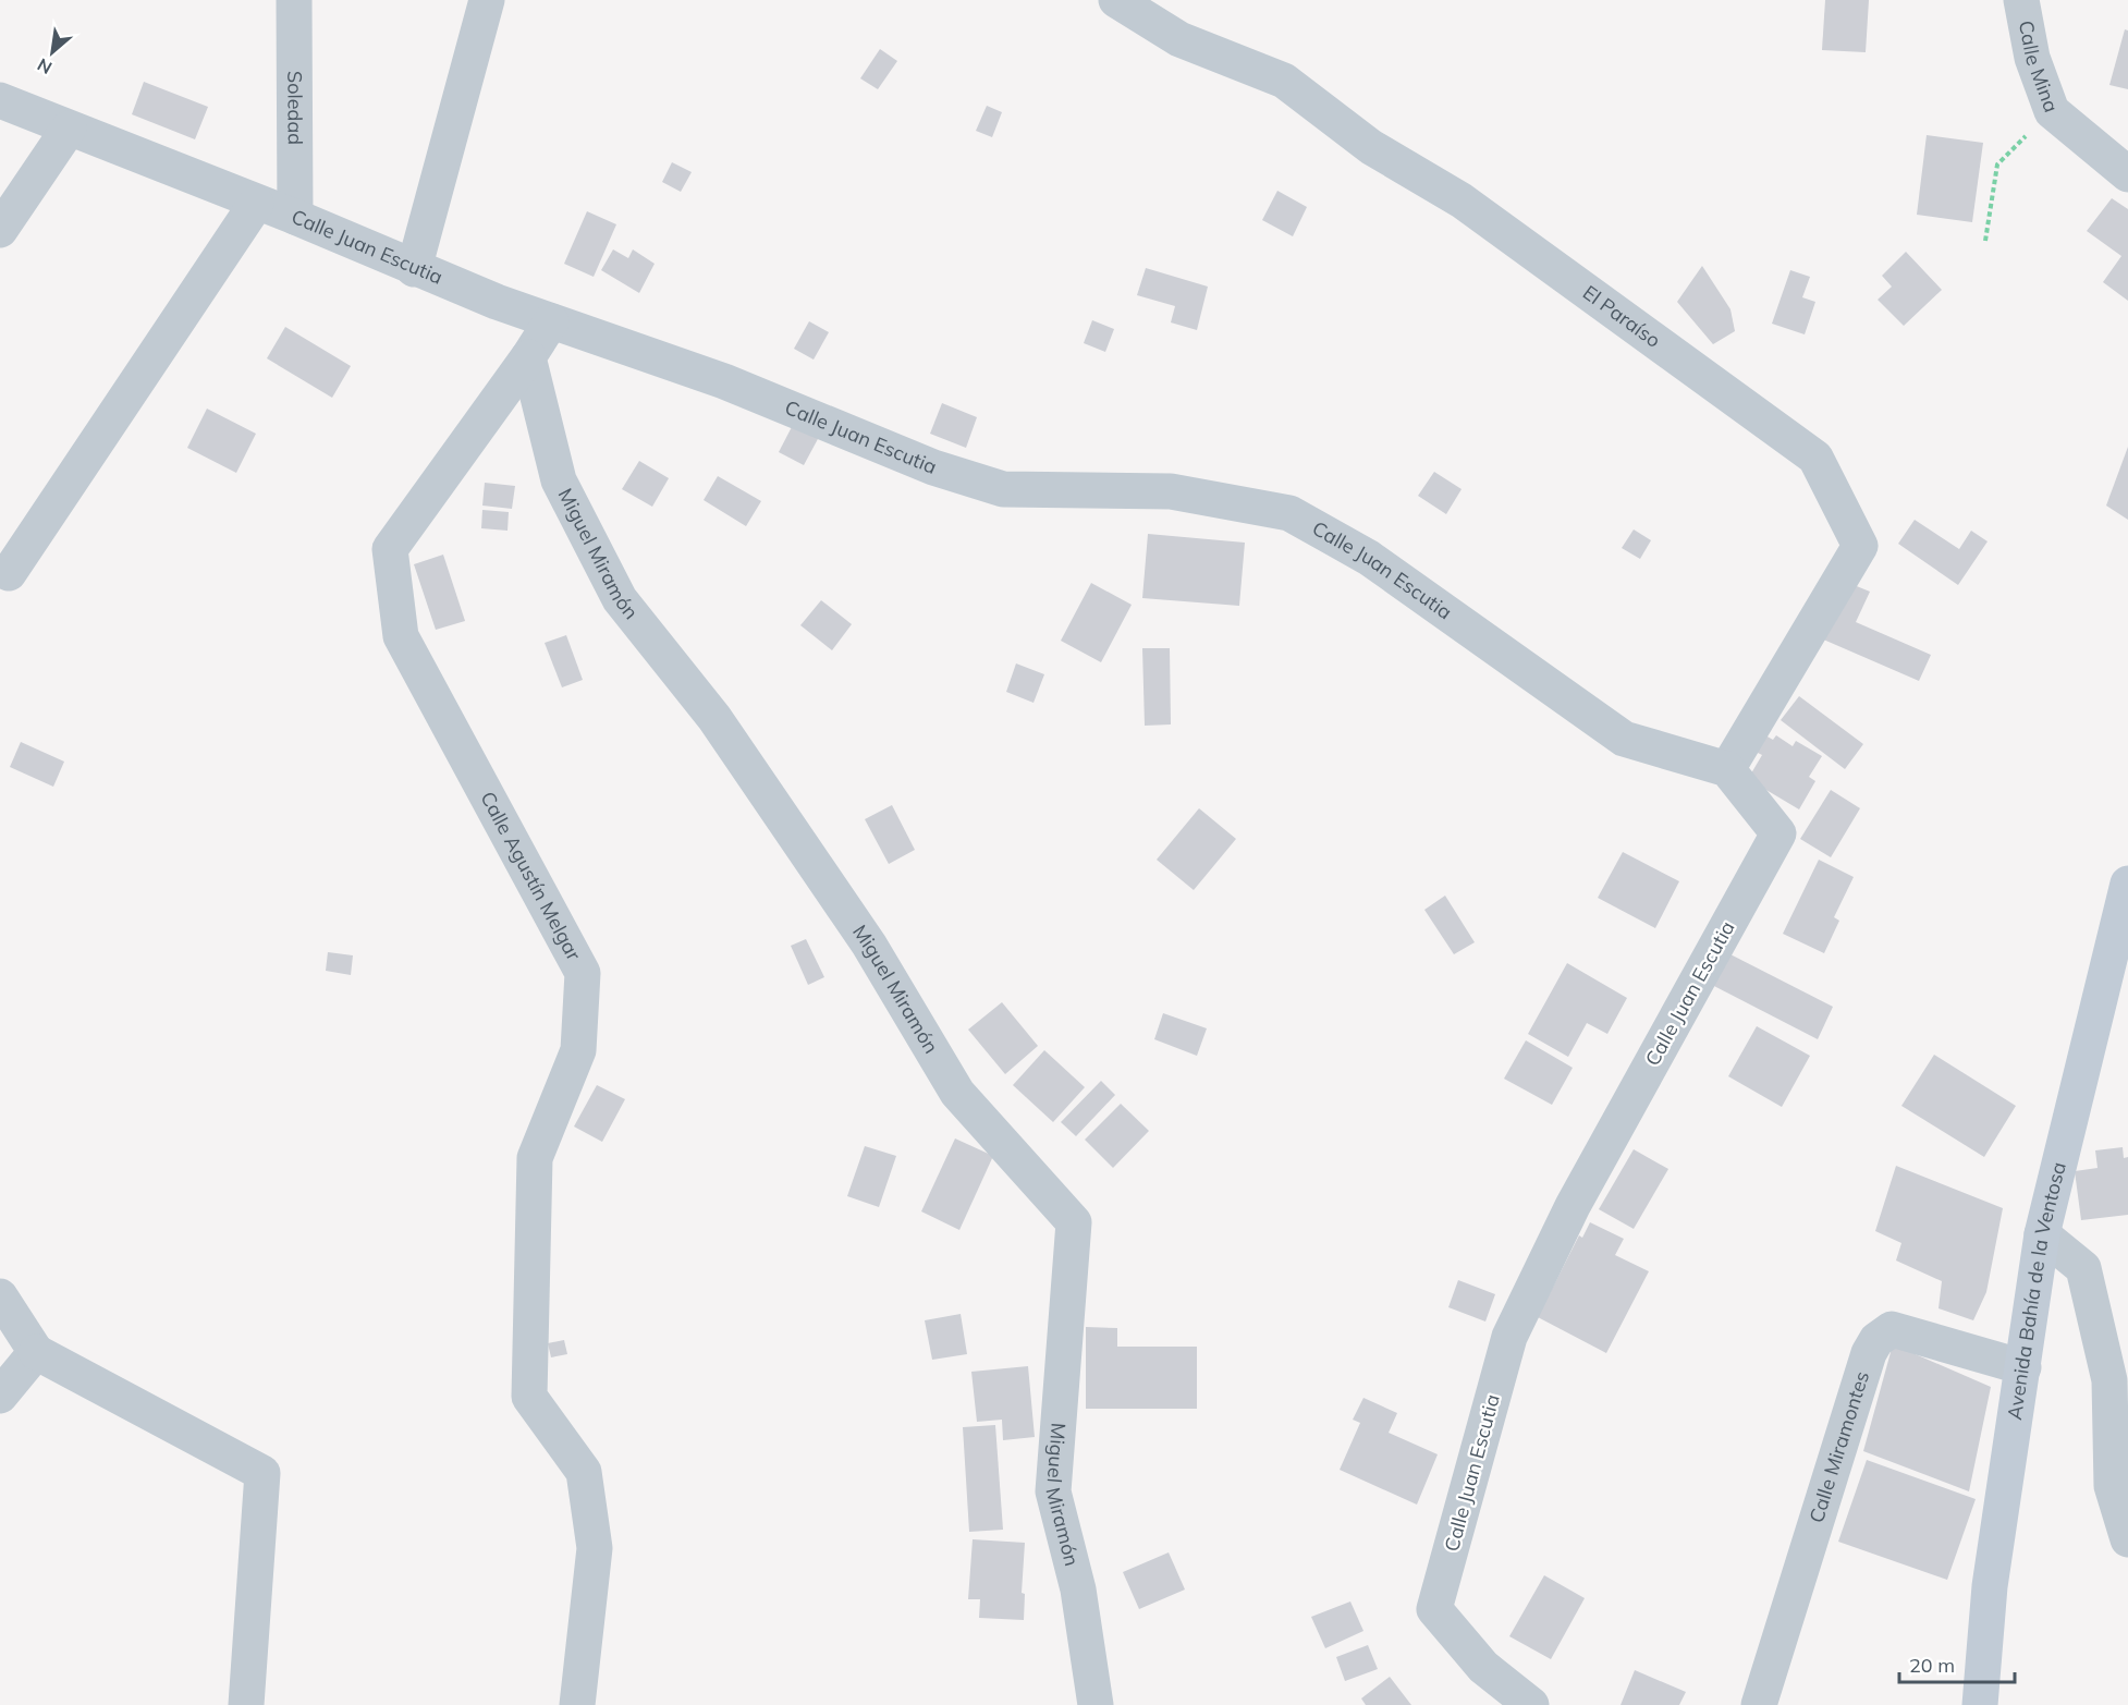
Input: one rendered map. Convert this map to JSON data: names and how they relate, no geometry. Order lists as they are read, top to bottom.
{
  "streets": {
    "main road": ["Avenida Bahía de la Ventosa"],
    "street": [
      "Calle Mina",
      "Soledad",
      "Calle Juan Escutia",
      "El Paraíso",
      "Miguel Miramón",
      "Calle Agustín Melgar",
      "Calle Miramontes"
    ]
  },
  "crossings": [
    ["Soledad", "Calle Juan Escutia"],
    ["Calle Juan Escutia", "El Paraíso"],
    ["Miguel Miramón", "Calle Agustín Melgar"],
    ["Avenida Bahía de la Ventosa", "Calle Miramontes"]
  ],
  "scale_bar": "20 m",
  "north": "bottom left"
}
